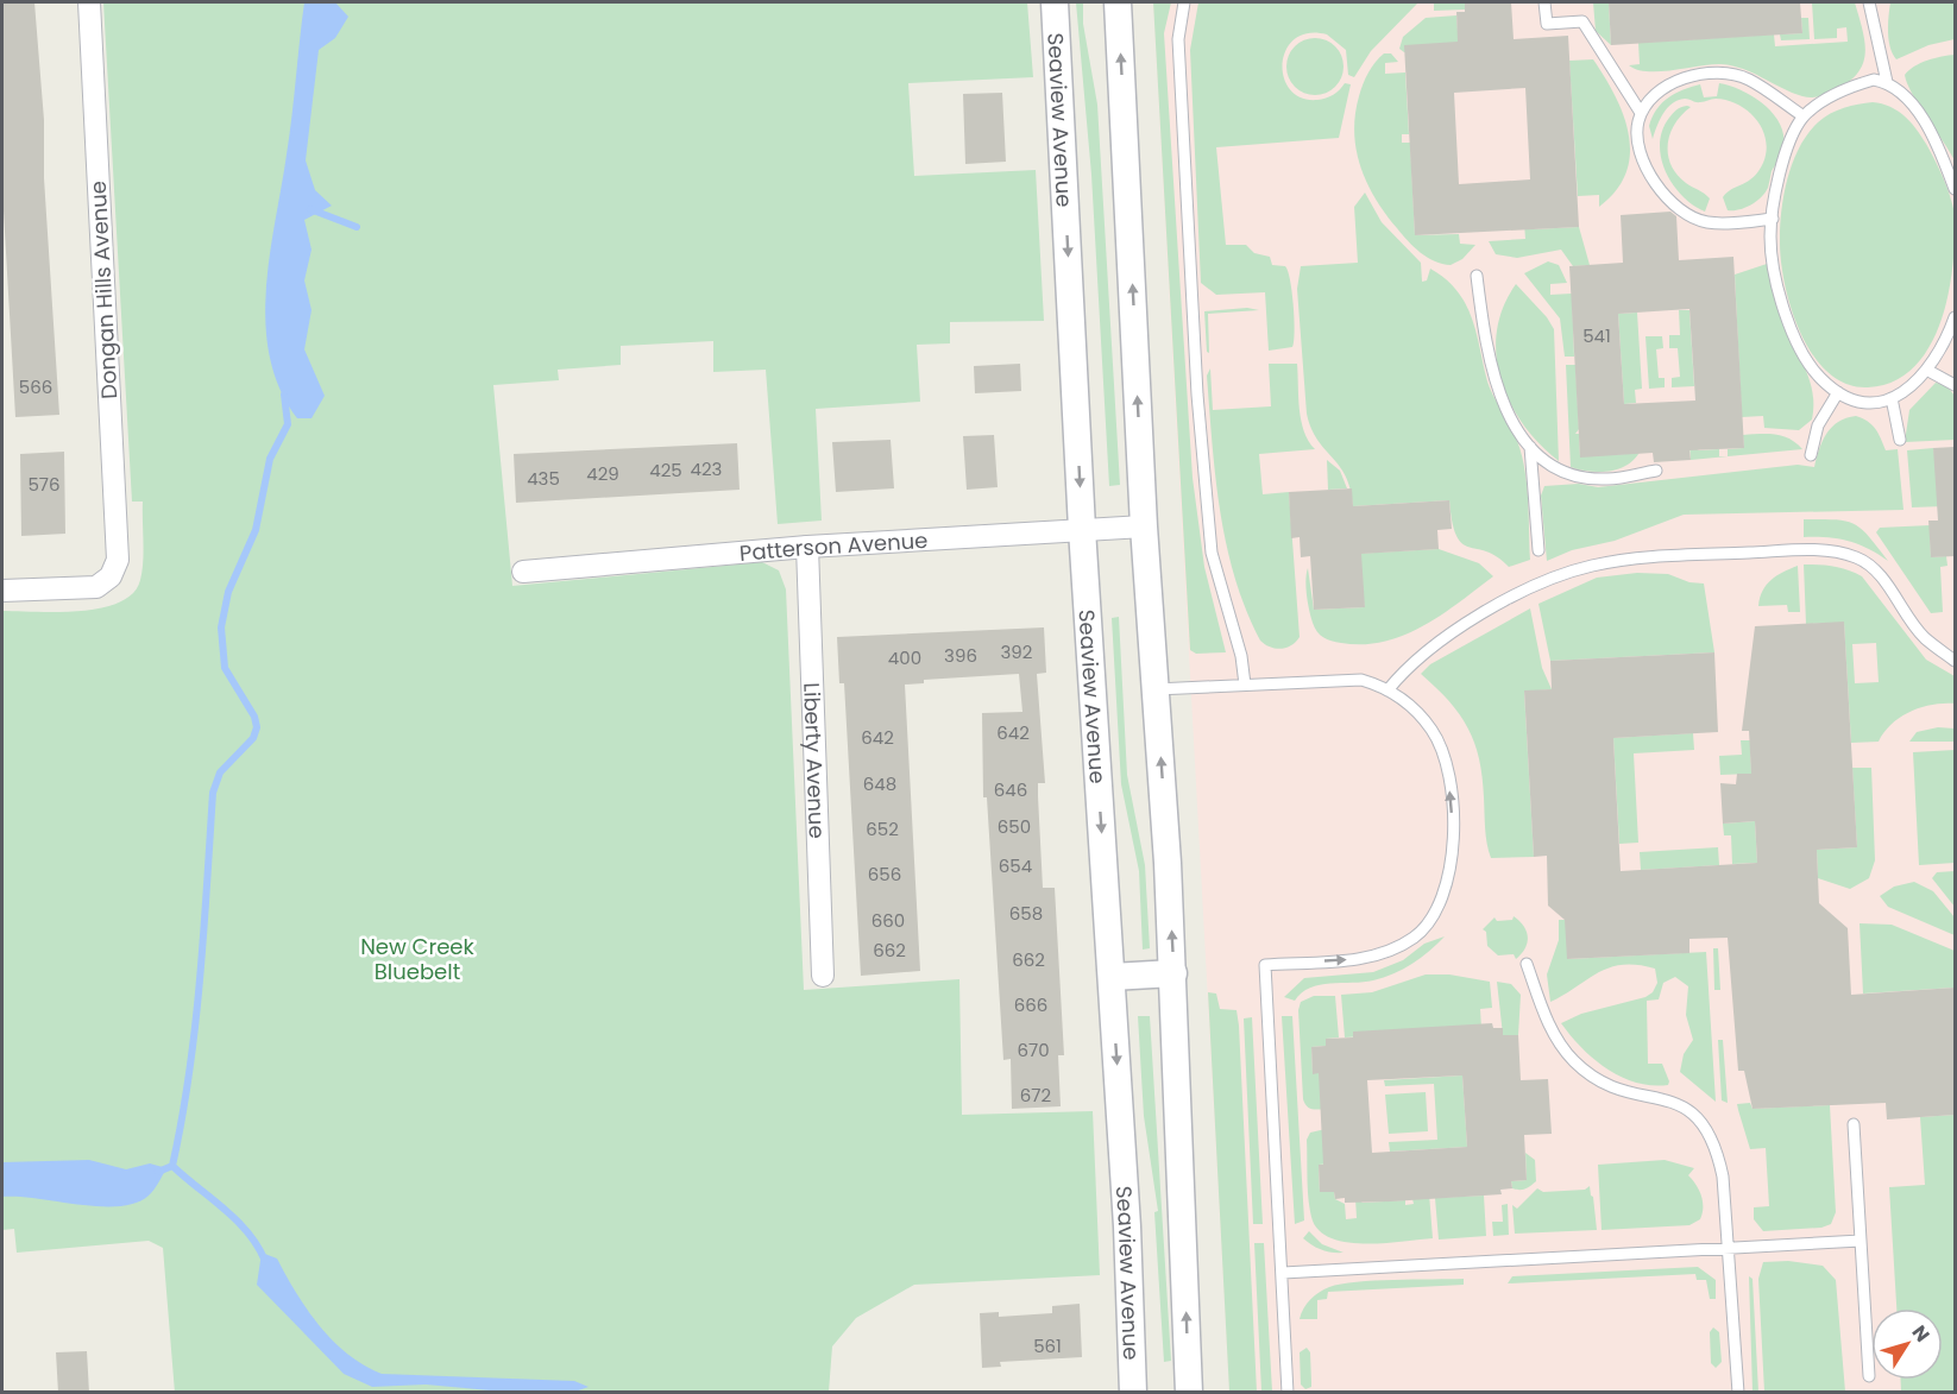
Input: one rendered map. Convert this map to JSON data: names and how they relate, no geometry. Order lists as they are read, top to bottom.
{
  "streets": {
    "street": [
      "Seaview Avenue",
      "Dongan Hills Avenue",
      "Patterson Avenue",
      "Liberty Avenue"
    ]
  },
  "crossings": [
    ["Seaview Avenue", "Patterson Avenue"],
    ["Patterson Avenue", "Liberty Avenue"]
  ],
  "parks": ["New Creek Bluebelt"],
  "house_numbers": [
    "541",
    "566",
    "423",
    "425",
    "429",
    "435",
    "576",
    "392",
    "396",
    "400",
    "642",
    "642",
    "648",
    "646",
    "650",
    "652",
    "654",
    "656",
    "658",
    "660",
    "662",
    "662",
    "666",
    "670",
    "672",
    "561"
  ],
  "north": "top right"
}
